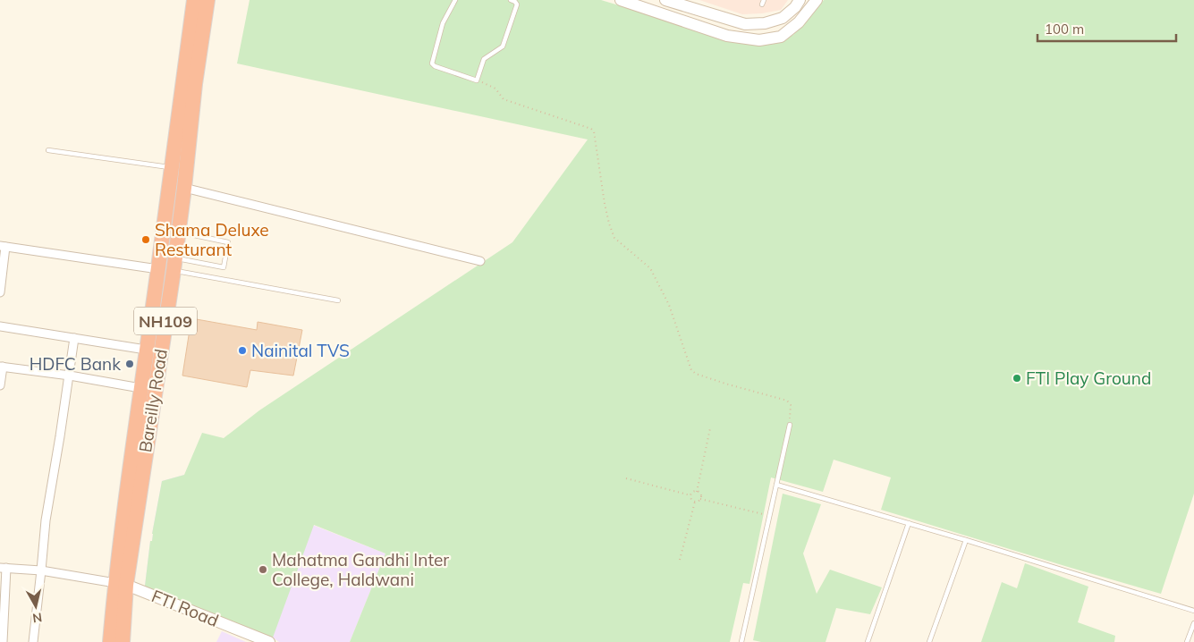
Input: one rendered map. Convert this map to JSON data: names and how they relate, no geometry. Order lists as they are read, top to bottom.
{
  "streets": {
    "highway": ["NH109", "Bareilly Road"],
    "main road": ["FTI Road"]
  },
  "crossings": [
    ["Bareilly Road", "FTI Road"]
  ],
  "places": [
    "Shama Deluxe Resturant",
    "Nainital TVS",
    "HDFC Bank",
    "FTI Play Ground",
    "Mahatma Gandhi Inter College, Haldwani"
  ],
  "scale_bar": "100 m",
  "north": "bottom"
}
